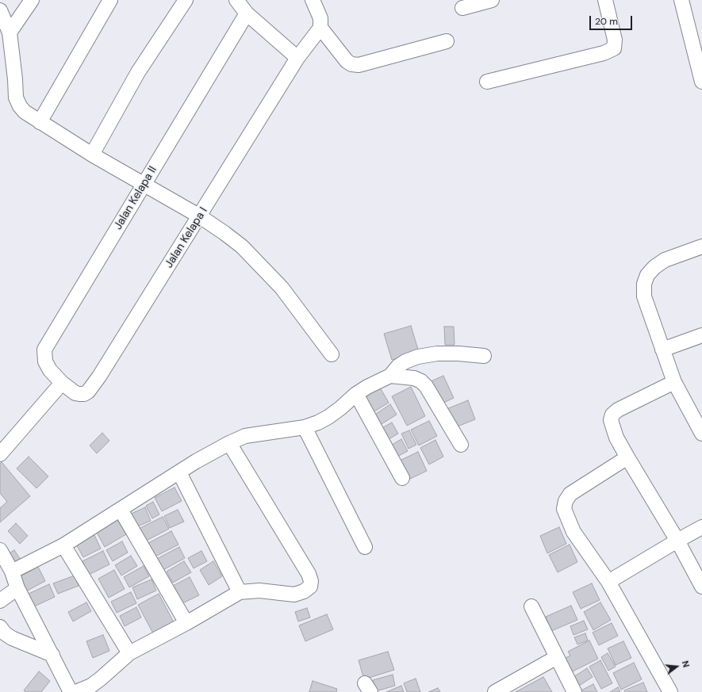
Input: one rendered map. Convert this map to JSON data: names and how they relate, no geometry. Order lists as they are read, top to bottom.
{
  "streets": {
    "street": ["Jalan Kelapa II", "Jalan Kelapa I"]
  },
  "crossings": [
    ["Jalan Kelapa II", "Jalan Kelapa I"]
  ],
  "scale_bar": "20 m",
  "north": "right"
}
